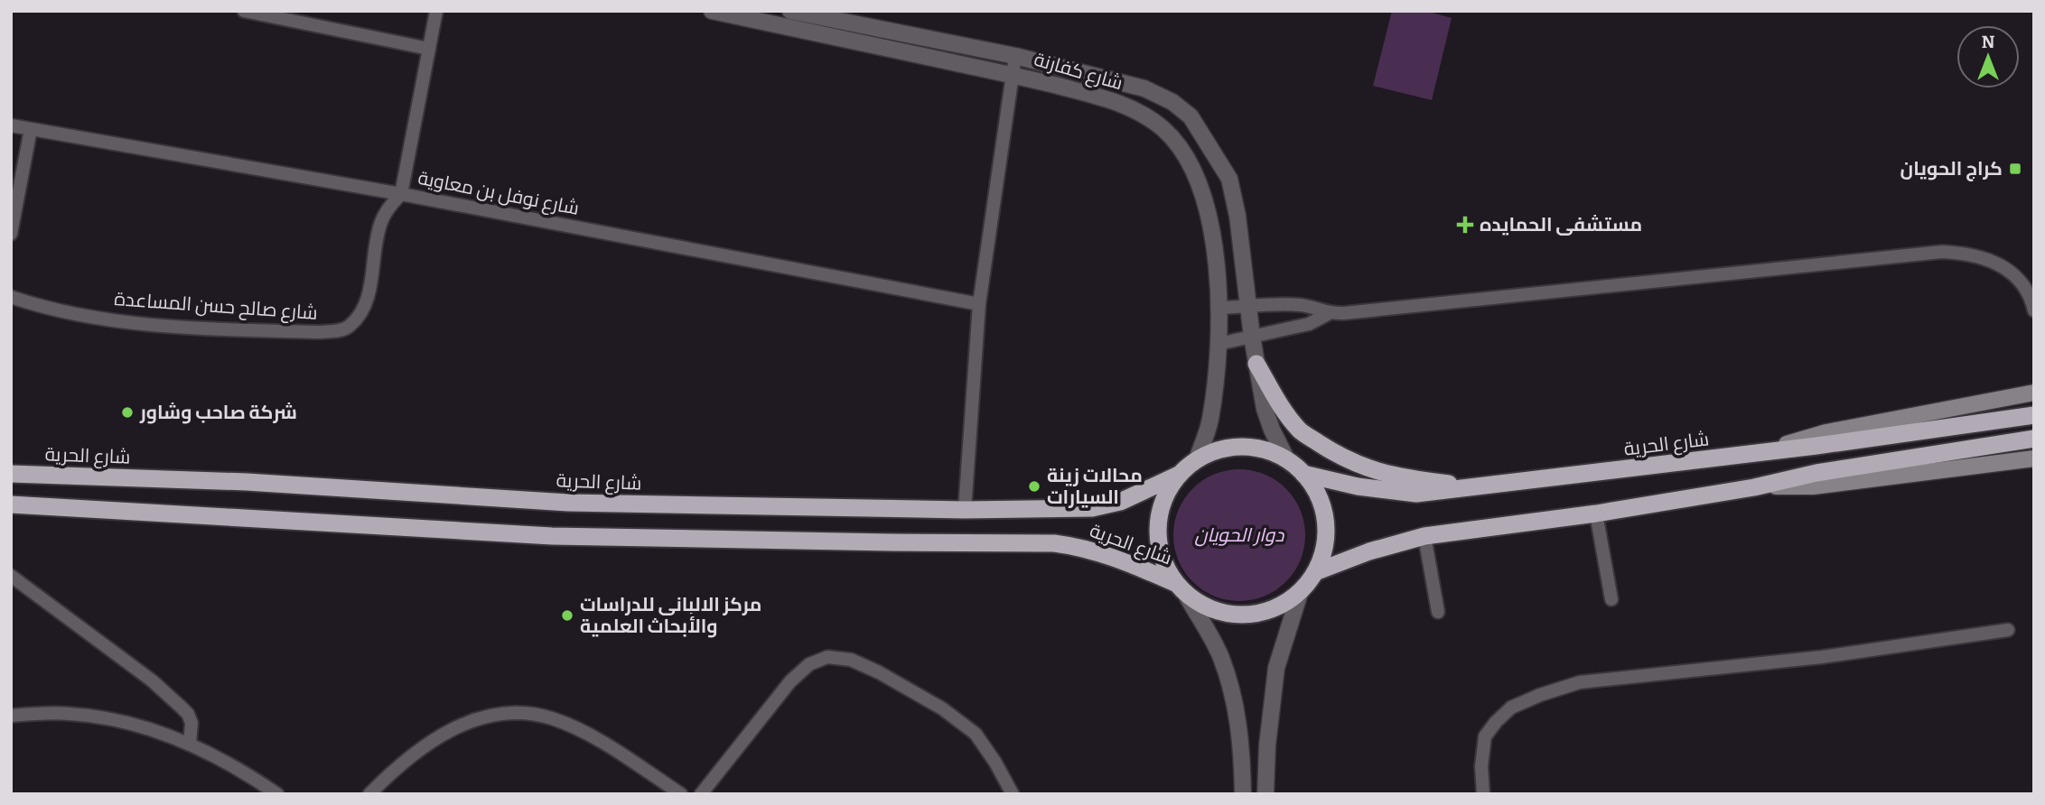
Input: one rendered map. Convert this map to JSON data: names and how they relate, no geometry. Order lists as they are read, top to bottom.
{
  "streets": {
    "highway": ["شارع الحرية"],
    "street": ["شارع كفارنة", "شارع نوفل بن معاوية", "شارع صالح حسن المساعدة"]
  },
  "crossings": [
    ["شارع كفارنة", "شارع الحرية"],
    ["شارع نوفل بن معاوية", "شارع صالح حسن المساعدة"]
  ],
  "parks": ["دوار الحويان"],
  "places": {
    "transit": ["كراج الحويان"],
    "health": ["مستشفى الحمايده"],
    "other": ["شركة صاحب وشاور", "محالات زينة السيارات", "مركز الالباني للدراسات والأبحاث العلمية"]
  },
  "north": "top"
}
